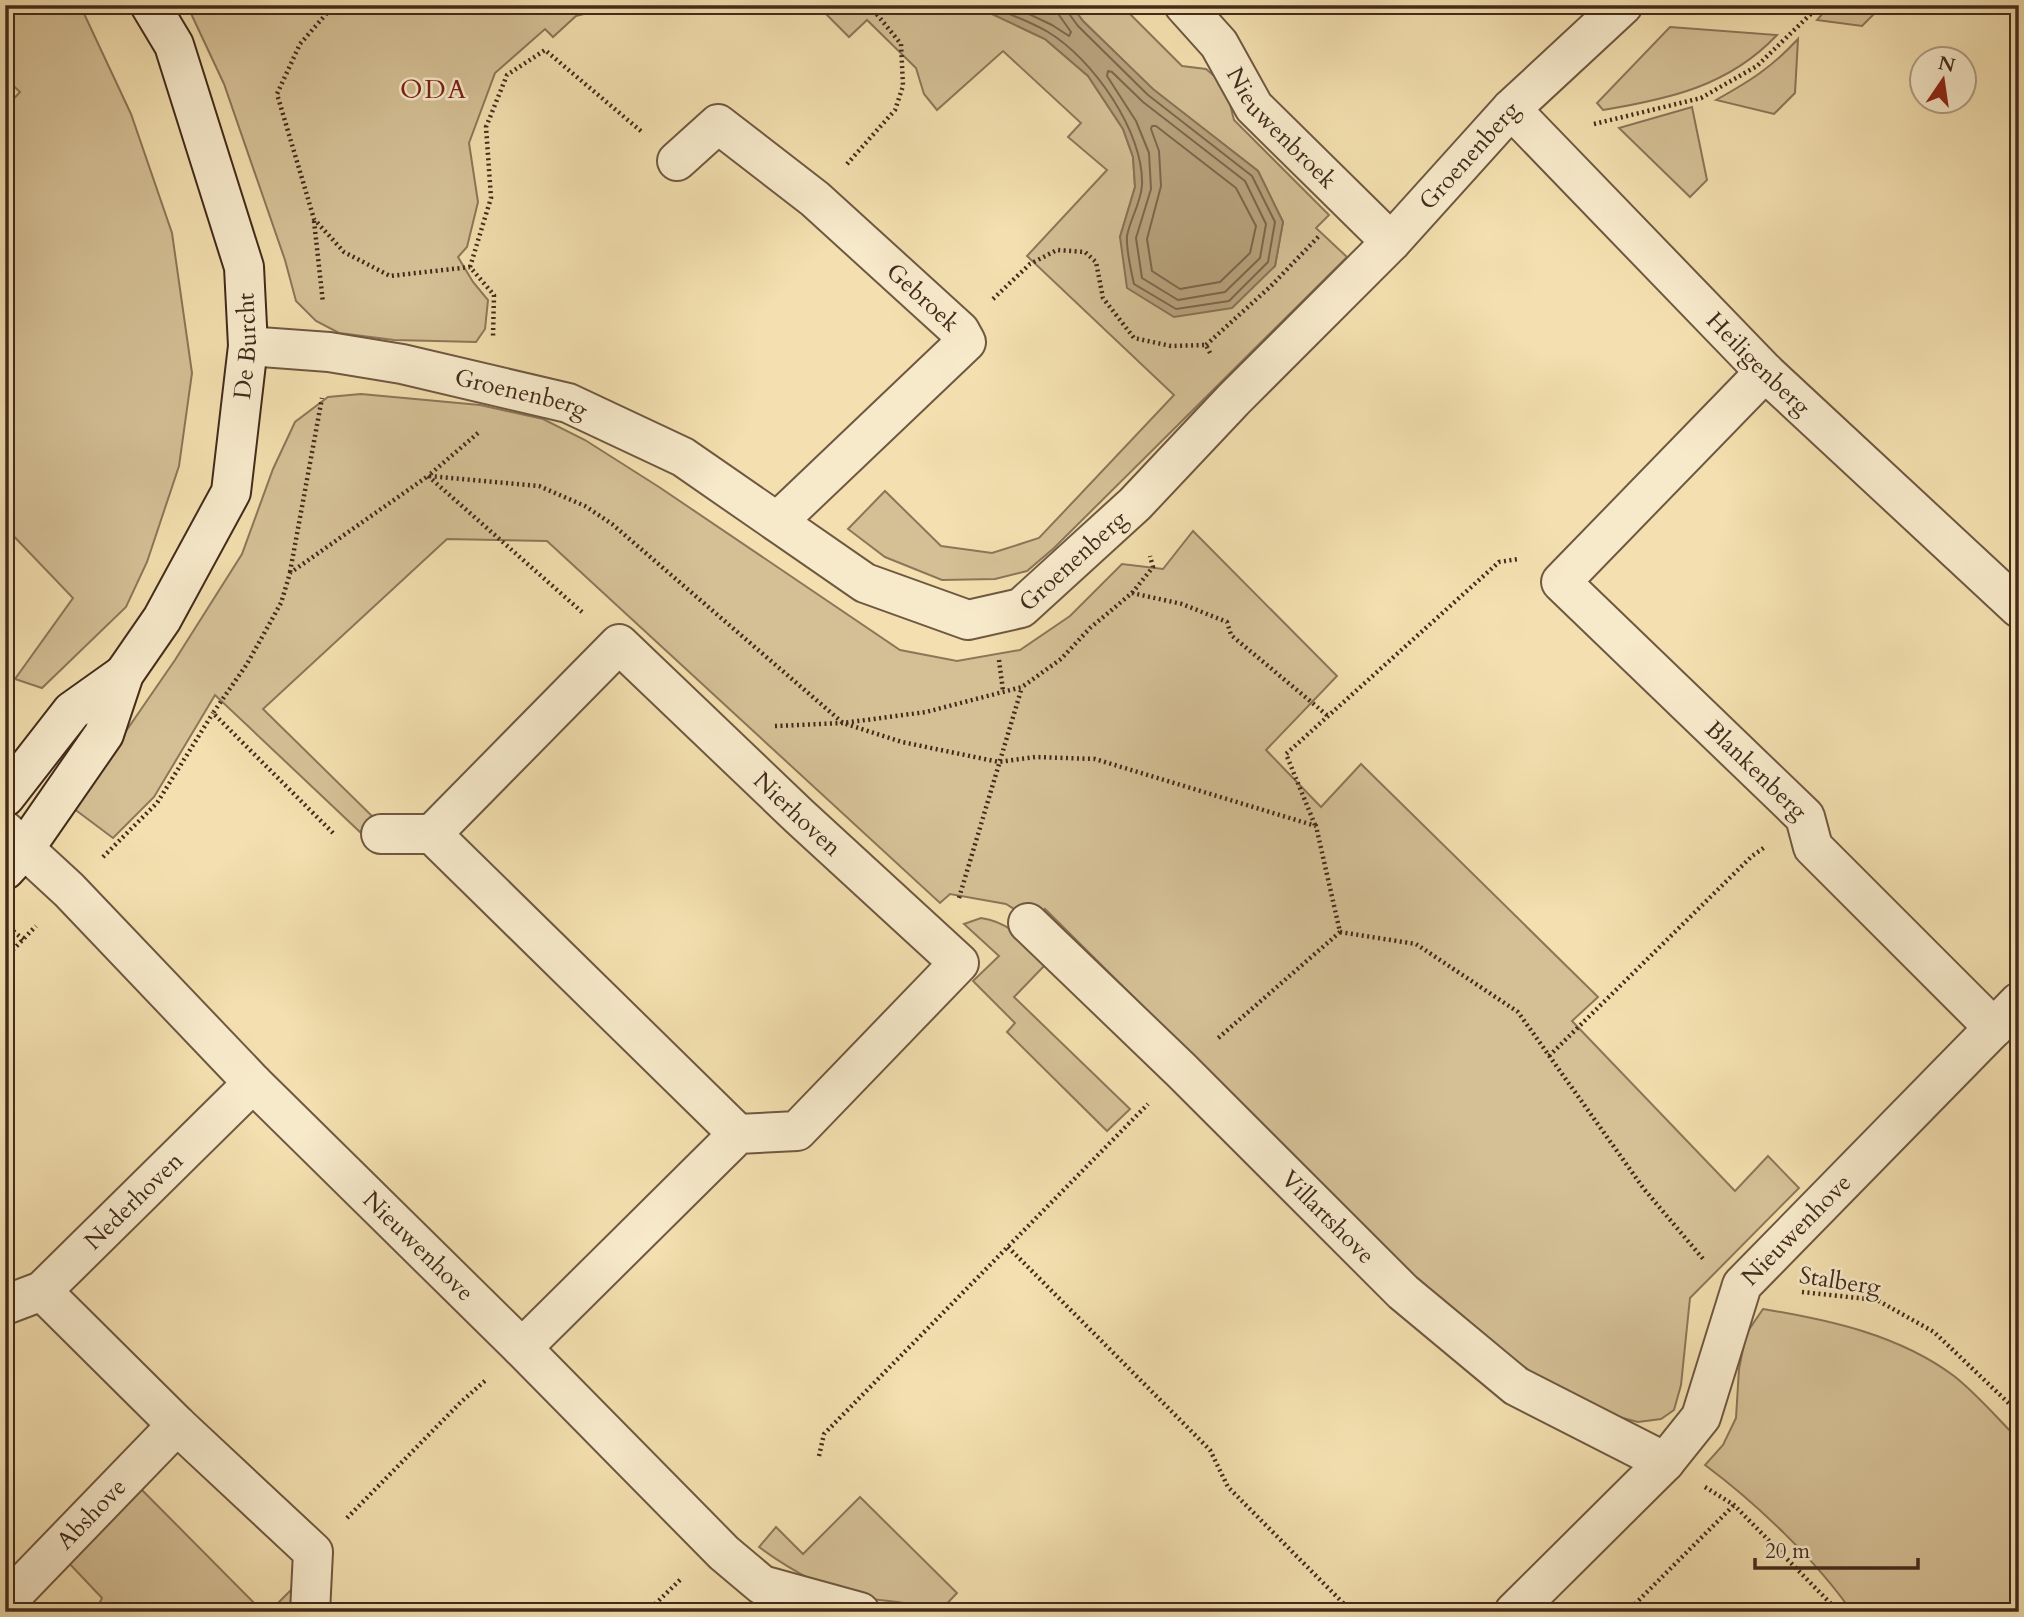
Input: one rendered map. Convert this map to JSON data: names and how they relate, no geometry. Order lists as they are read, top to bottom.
{
  "streets": {
    "street": [
      "Nieuwenbroek",
      "Groenenberg",
      "Gebroek",
      "De Burcht",
      "Heiligenberg",
      "Blankenberg",
      "Nierhoven",
      "Nederhoven",
      "Villartshove",
      "Nieuwenhove",
      "Abshove"
    ],
    "path": ["Stalberg"]
  },
  "crossings": [
    ["Nieuwenbroek", "Groenenberg"],
    ["Groenenberg", "Gebroek"],
    ["Groenenberg", "De Burcht"],
    ["Groenenberg", "Heiligenberg"],
    ["De Burcht", "Nieuwenhove"],
    ["Blankenberg", "Nieuwenhove"],
    ["Nederhoven", "Nieuwenhove"],
    ["Villartshove", "Nieuwenhove"],
    ["Nieuwenhove", "Stalberg"]
  ],
  "districts": ["ODA"],
  "scale_bar": "20 m",
  "north": "top"
}
